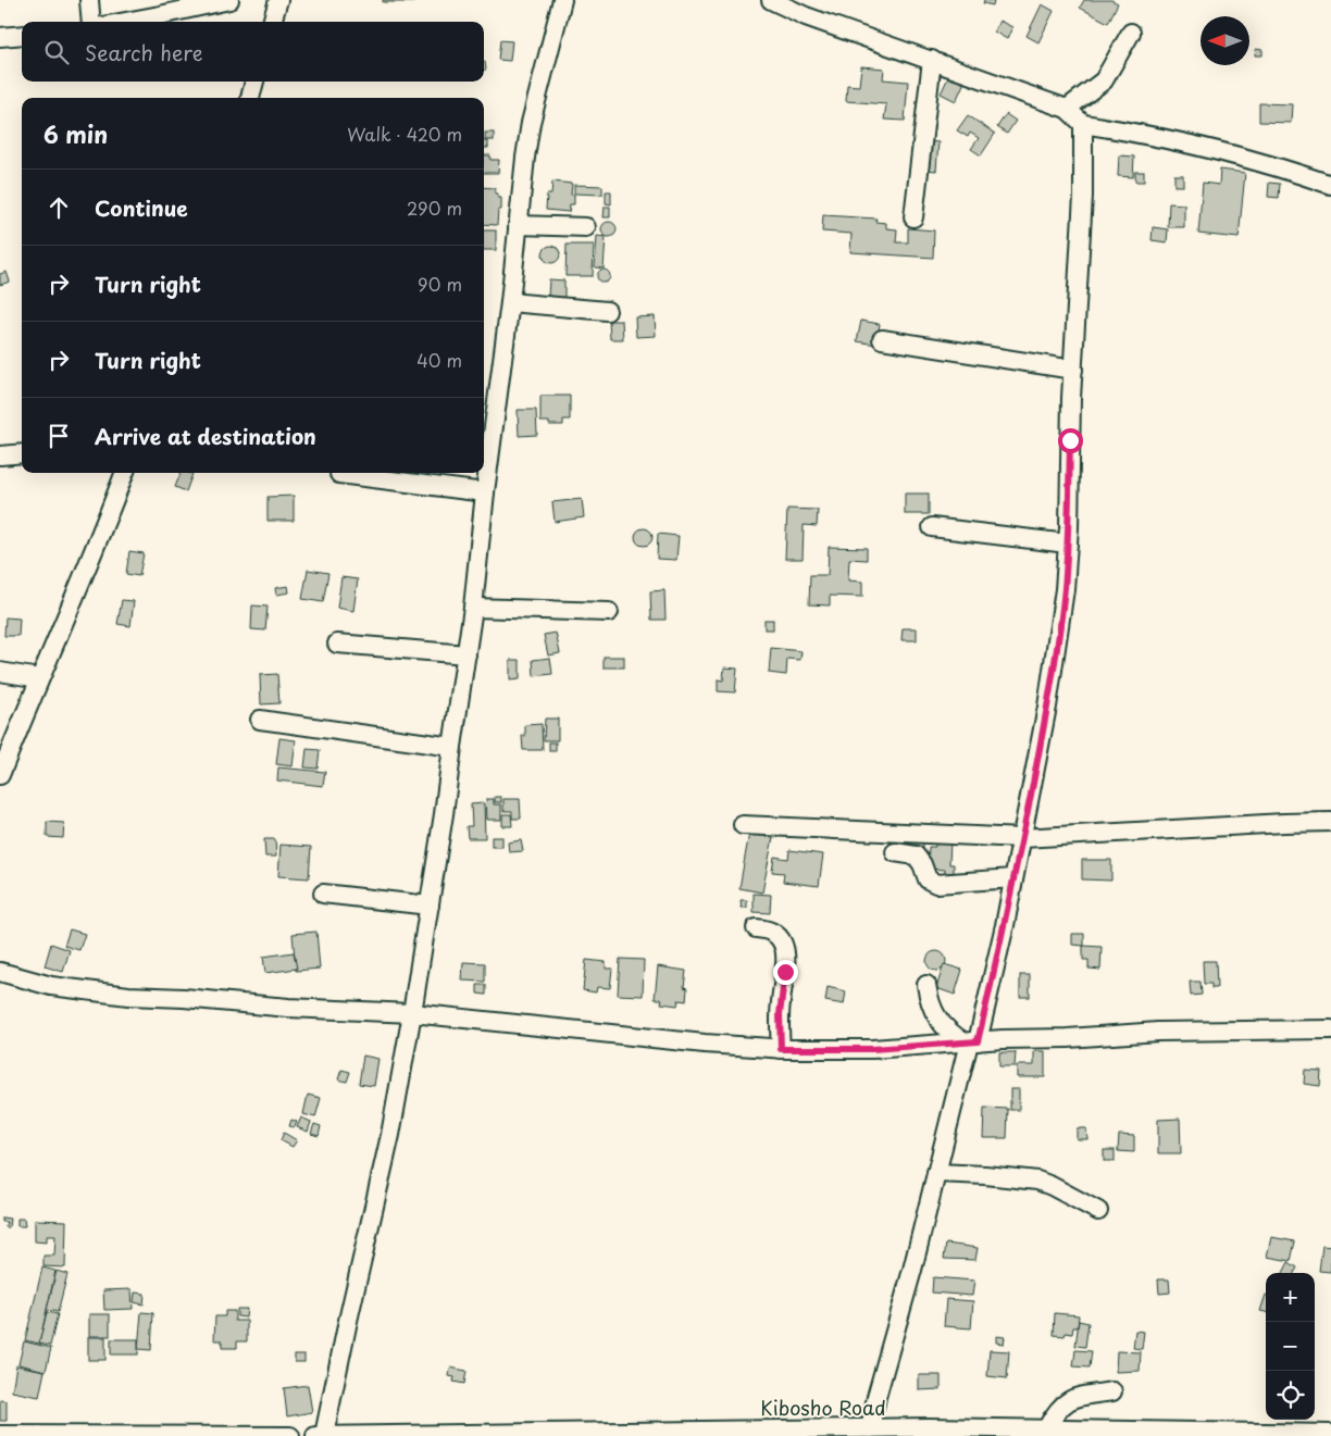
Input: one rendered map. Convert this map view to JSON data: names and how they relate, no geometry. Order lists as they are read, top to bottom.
{
  "streets": {
    "street": ["Kibosho Road"]
  },
  "north": "left",
  "page": {
    "search": "Search here",
    "heading": ["6 min", "Walk · 420 m"],
    "list": [
      ["Continue", "290 m"],
      ["Turn right", "90 m"],
      ["Turn right", "40 m"],
      "Arrive at destination"
    ],
    "map_buttons": ["+", "−"]
  }
}
